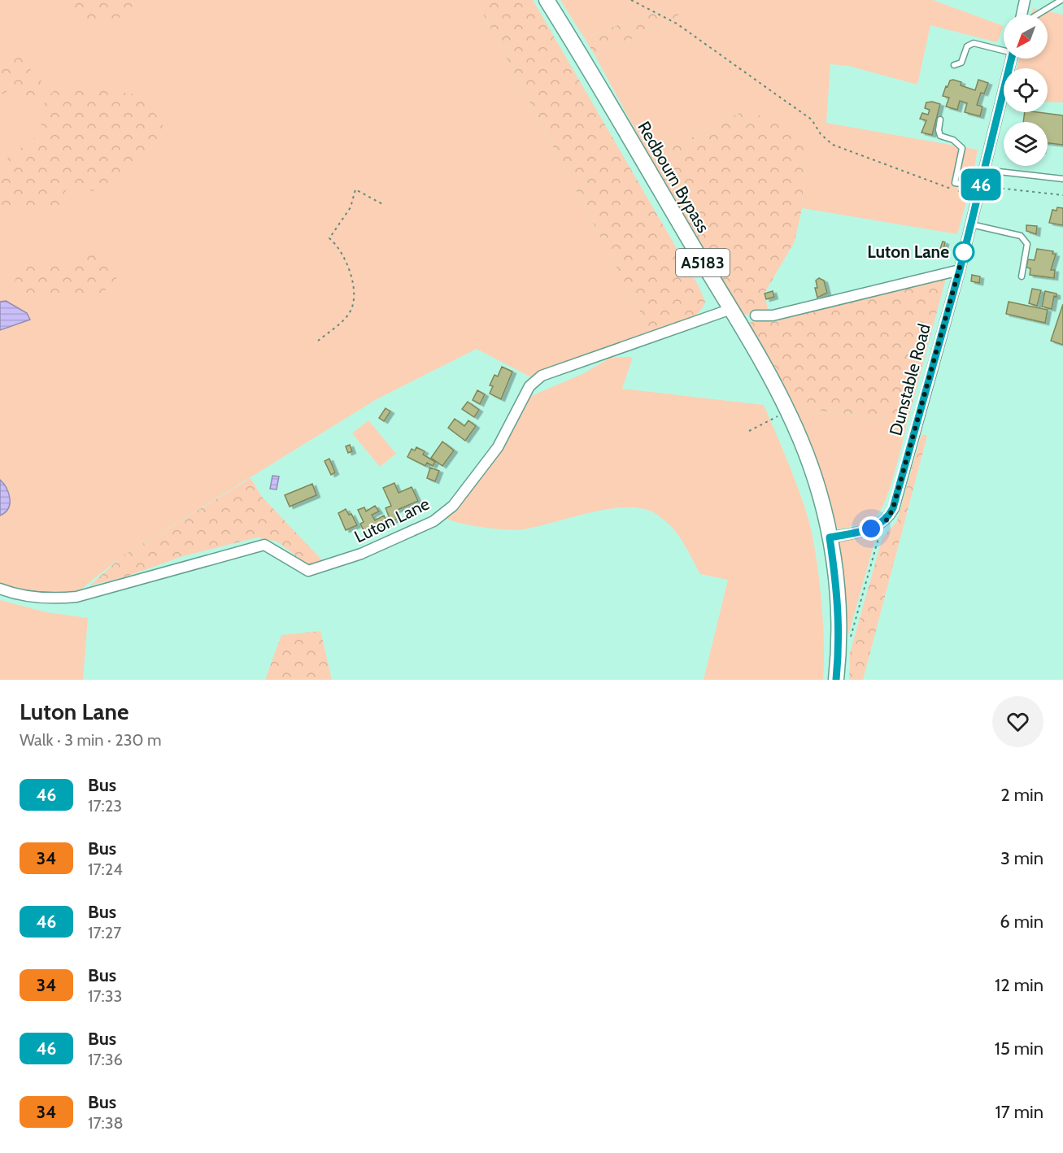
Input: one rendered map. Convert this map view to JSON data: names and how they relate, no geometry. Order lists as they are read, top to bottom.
{
  "streets": {
    "main road": ["Redbourn Bypass", "A5183"],
    "street": ["Dunstable Road", "Luton Lane"]
  },
  "crossings": [
    ["Redbourn Bypass", "A5183"],
    ["Redbourn Bypass", "Luton Lane"]
  ],
  "places": ["Luton Lane"],
  "lines": ["bus line 46"],
  "north": "bottom left",
  "page": {
    "on_map": "46",
    "heading": ["Luton Lane", "Walk · 3 min · 230 m"],
    "list": [
      {
        "mark": "46",
        "name": "Bus",
        "note": "17:23",
        "value": "2 min"
      },
      {
        "mark": "34",
        "name": "Bus",
        "note": "17:24",
        "value": "3 min"
      },
      {
        "mark": "46",
        "name": "Bus",
        "note": "17:27",
        "value": "6 min"
      },
      {
        "mark": "34",
        "name": "Bus",
        "note": "17:33",
        "value": "12 min"
      },
      {
        "mark": "46",
        "name": "Bus",
        "note": "17:36",
        "value": "15 min"
      },
      {
        "mark": "34",
        "name": "Bus",
        "note": "17:38",
        "value": "17 min"
      }
    ]
  }
}
